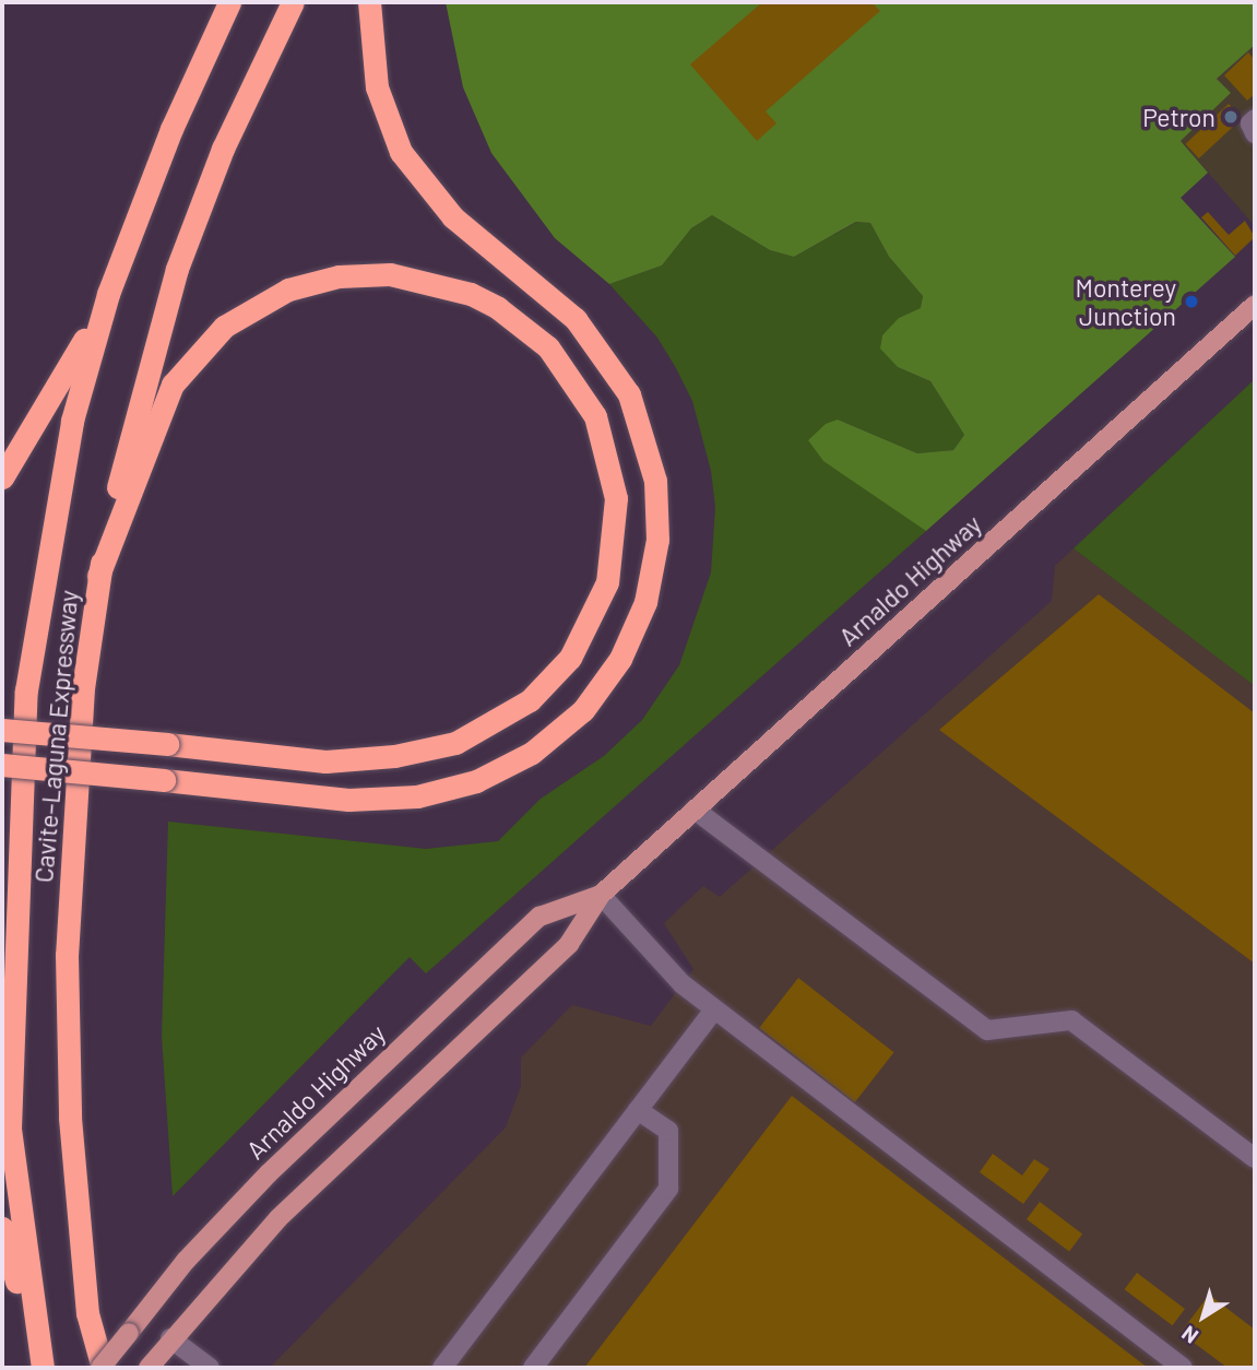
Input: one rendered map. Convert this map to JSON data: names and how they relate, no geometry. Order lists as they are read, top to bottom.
{
  "streets": {
    "highway": ["Cavite–Laguna Expressway"],
    "main road": ["Arnaldo Highway"]
  },
  "crossings": [
    ["Arnaldo Highway", "Cavite–Laguna Expressway"]
  ],
  "places": ["Petron", "Monterey Junction"],
  "north": "bottom left"
}
